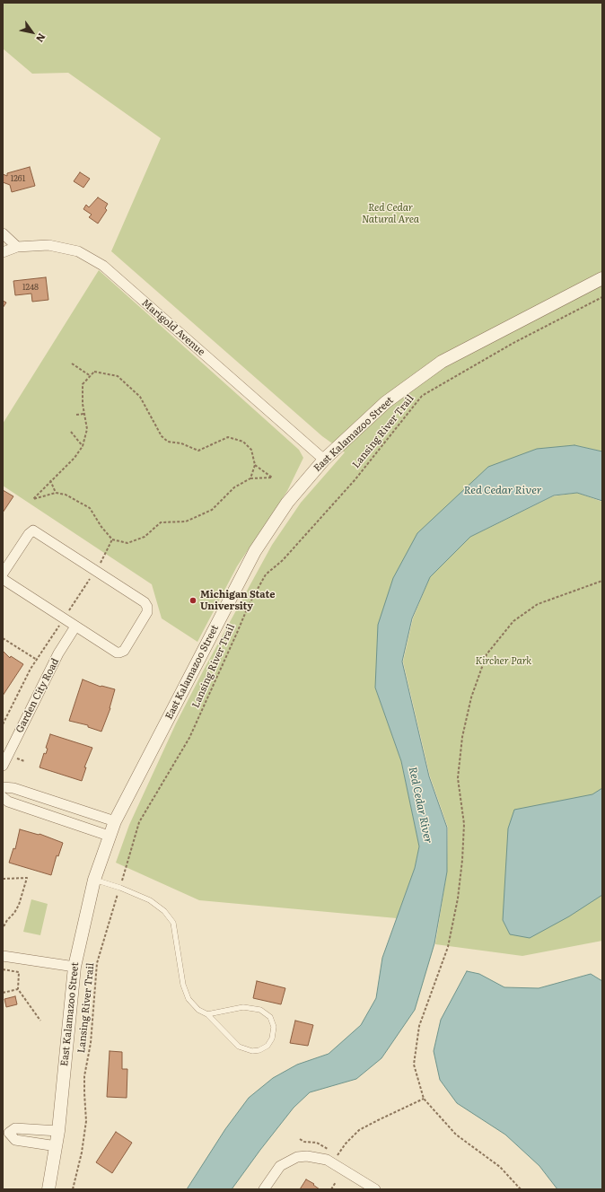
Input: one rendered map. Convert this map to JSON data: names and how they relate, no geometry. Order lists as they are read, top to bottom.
{
  "streets": {
    "street": ["Marigold Avenue", "East Kalamazoo Street", "Garden City Road"],
    "path": ["Lansing River Trail"]
  },
  "crossings": [
    ["Marigold Avenue", "East Kalamazoo Street"]
  ],
  "water": ["Red Cedar River"],
  "parks": ["Red Cedar Natural Area", "Kircher Park"],
  "places": ["Michigan State University"],
  "house_numbers": ["1261", "1248"],
  "north": "bottom right"
}
